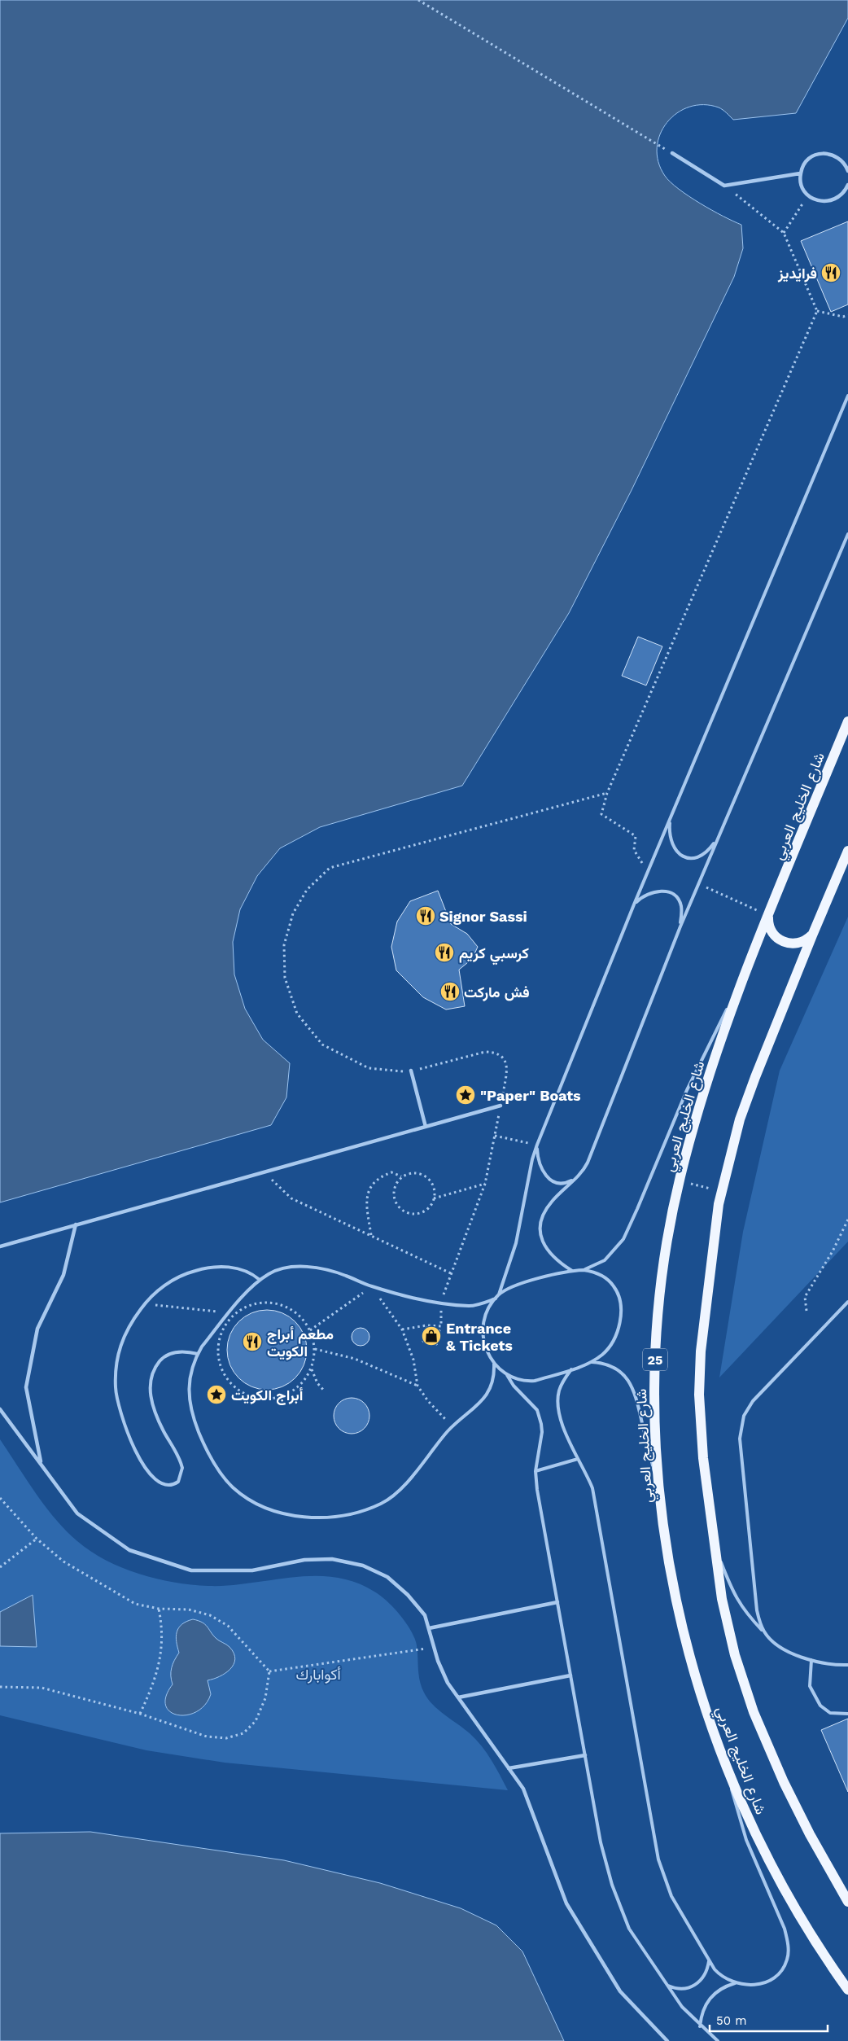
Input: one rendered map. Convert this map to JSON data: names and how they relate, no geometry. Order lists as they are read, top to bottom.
{
  "streets": {
    "main road": ["شارع الخليج العربي", "25"]
  },
  "parks": ["أكوابارك"],
  "places": {
    "restaurant": [
      "فرايديز",
      "Signor Sassi",
      "كرسبي كريم",
      "فش ماركت",
      "مطعم أبراج الكويت"
    ],
    "place": ["\"Paper\" Boats", "أبراج الكويت"],
    "shop": ["Entrance & Tickets"]
  },
  "scale_bar": "50 m"
}
